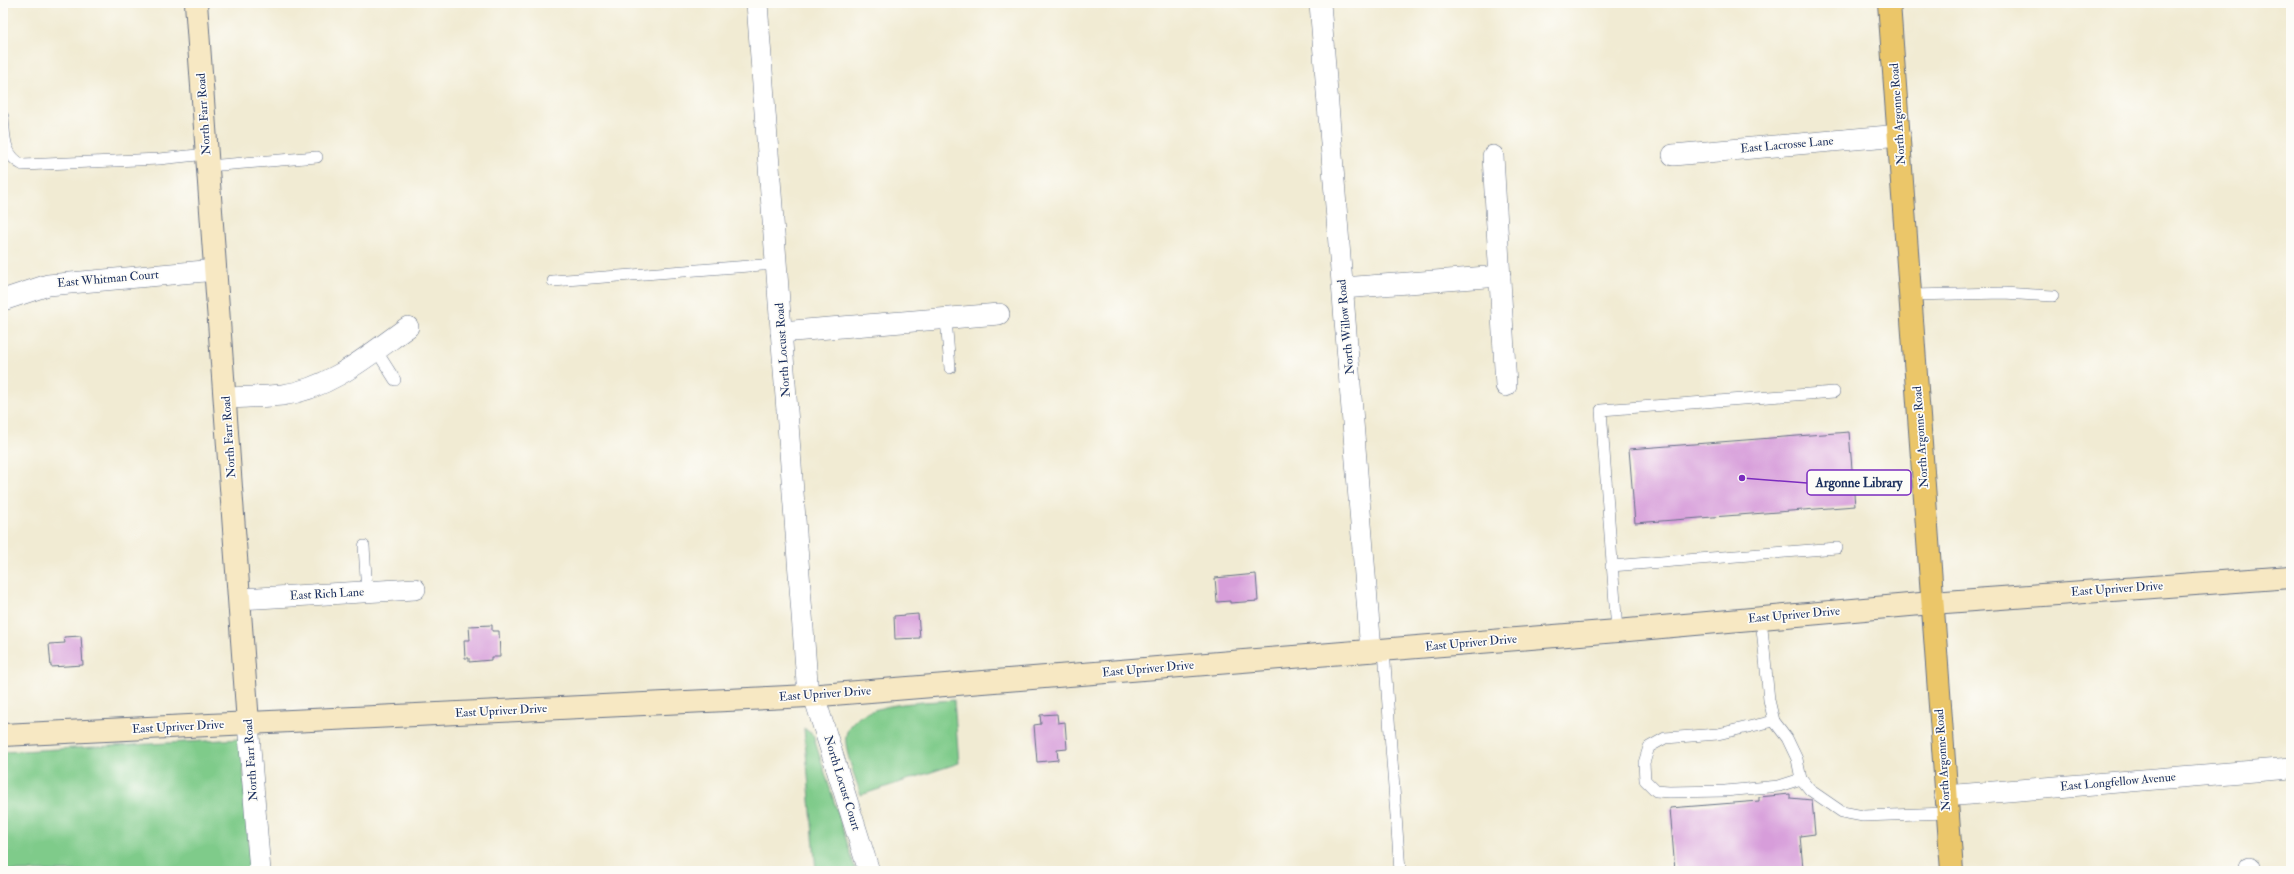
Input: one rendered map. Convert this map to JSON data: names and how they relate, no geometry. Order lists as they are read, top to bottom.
{
  "streets": {
    "main road": ["North Argonne Road"],
    "street": [
      "North Farr Road",
      "East Lacrosse Lane",
      "East Whitman Court",
      "North Willow Road",
      "North Locust Road",
      "East Upriver Drive",
      "East Rich Lane",
      "East Longfellow Avenue",
      "North Locust Court"
    ]
  },
  "crossings": [
    ["North Farr Road", "East Whitman Court"],
    ["North Farr Road", "East Upriver Drive"],
    ["North Farr Road", "East Rich Lane"],
    ["North Argonne Road", "East Lacrosse Lane"],
    ["North Argonne Road", "East Upriver Drive"],
    ["North Argonne Road", "East Longfellow Avenue"],
    ["North Willow Road", "East Upriver Drive"],
    ["North Locust Road", "East Upriver Drive"],
    ["North Locust Road", "North Locust Court"],
    ["East Upriver Drive", "North Locust Court"]
  ],
  "places": ["Argonne Library"]
}
